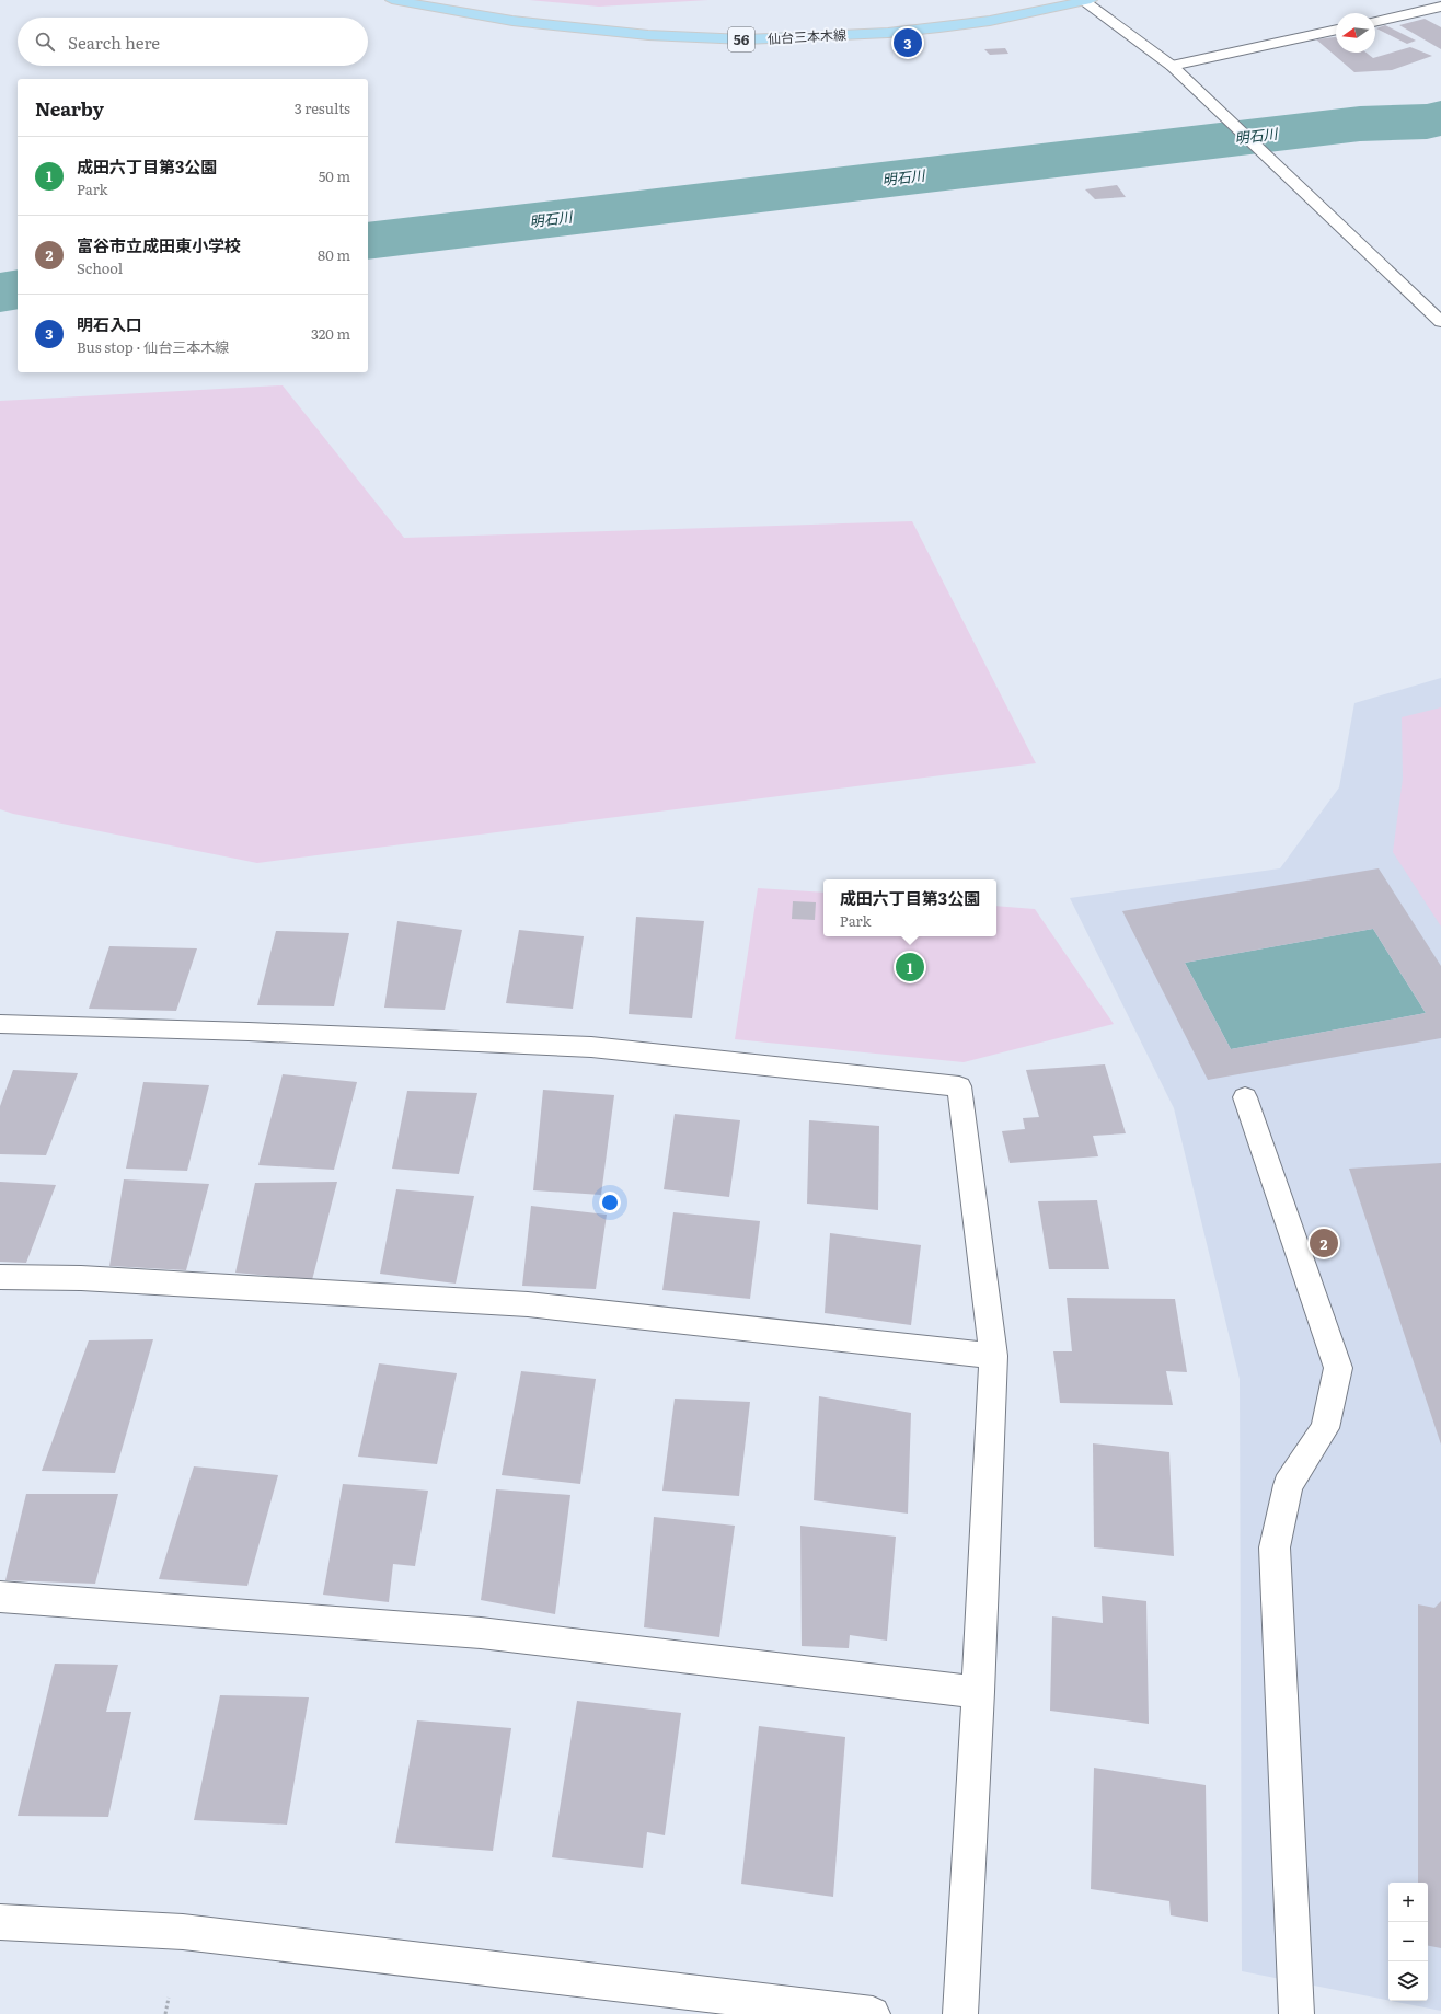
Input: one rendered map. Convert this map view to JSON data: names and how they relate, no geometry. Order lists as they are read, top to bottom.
{
  "streets": {
    "main road": ["仙台三本木線", "56"]
  },
  "water": ["明石川"],
  "north": "left",
  "page": {
    "search": "Search here",
    "pins": ["3", "1", "2"],
    "heading": ["Nearby", "3 results"],
    "list": [
      {
        "mark": "1",
        "name": "成田六丁目第3公園",
        "note": "Park",
        "value": "50 m"
      },
      {
        "mark": "2",
        "name": "富谷市立成田東小学校",
        "note": "School",
        "value": "80 m"
      },
      {
        "mark": "3",
        "name": "明石入口",
        "note": "Bus stop · 仙台三本木線",
        "value": "320 m"
      }
    ],
    "popup": ["成田六丁目第3公園", "Park"],
    "map_buttons": ["+", "−"]
  }
}
